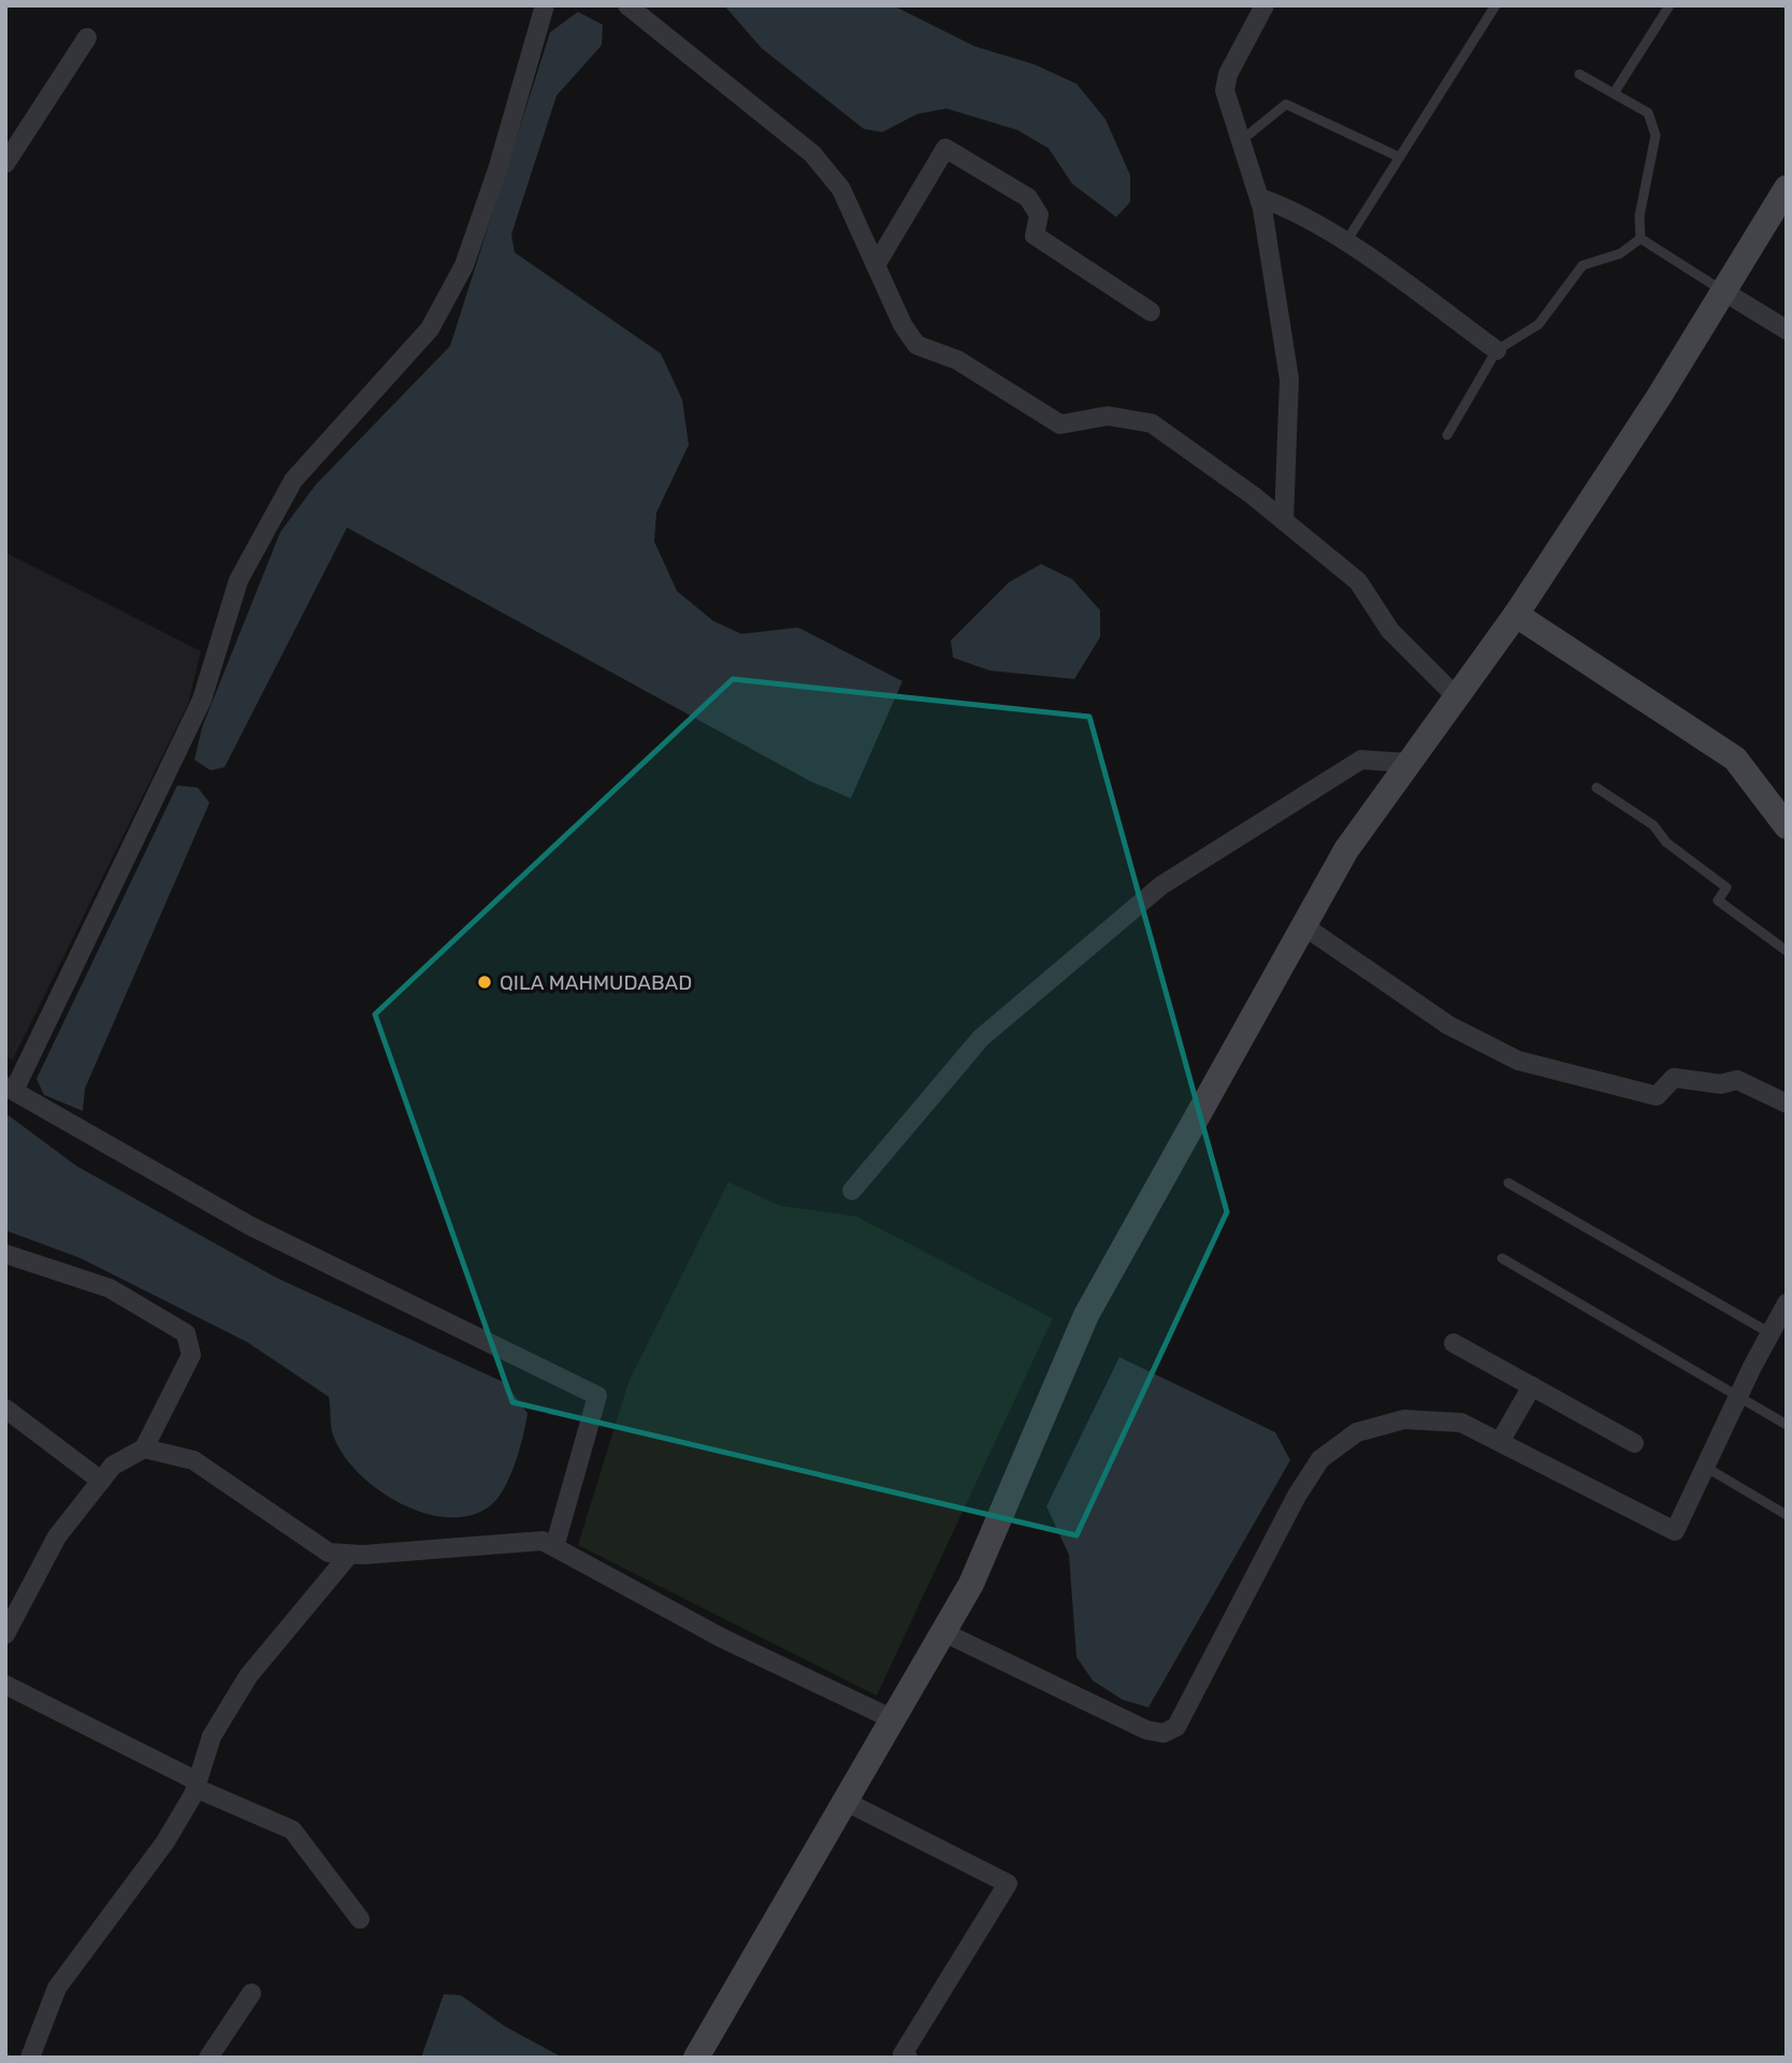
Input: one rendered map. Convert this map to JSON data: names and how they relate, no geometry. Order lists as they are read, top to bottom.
{
  "places": ["QILA MAHMUDABAD"]
}
